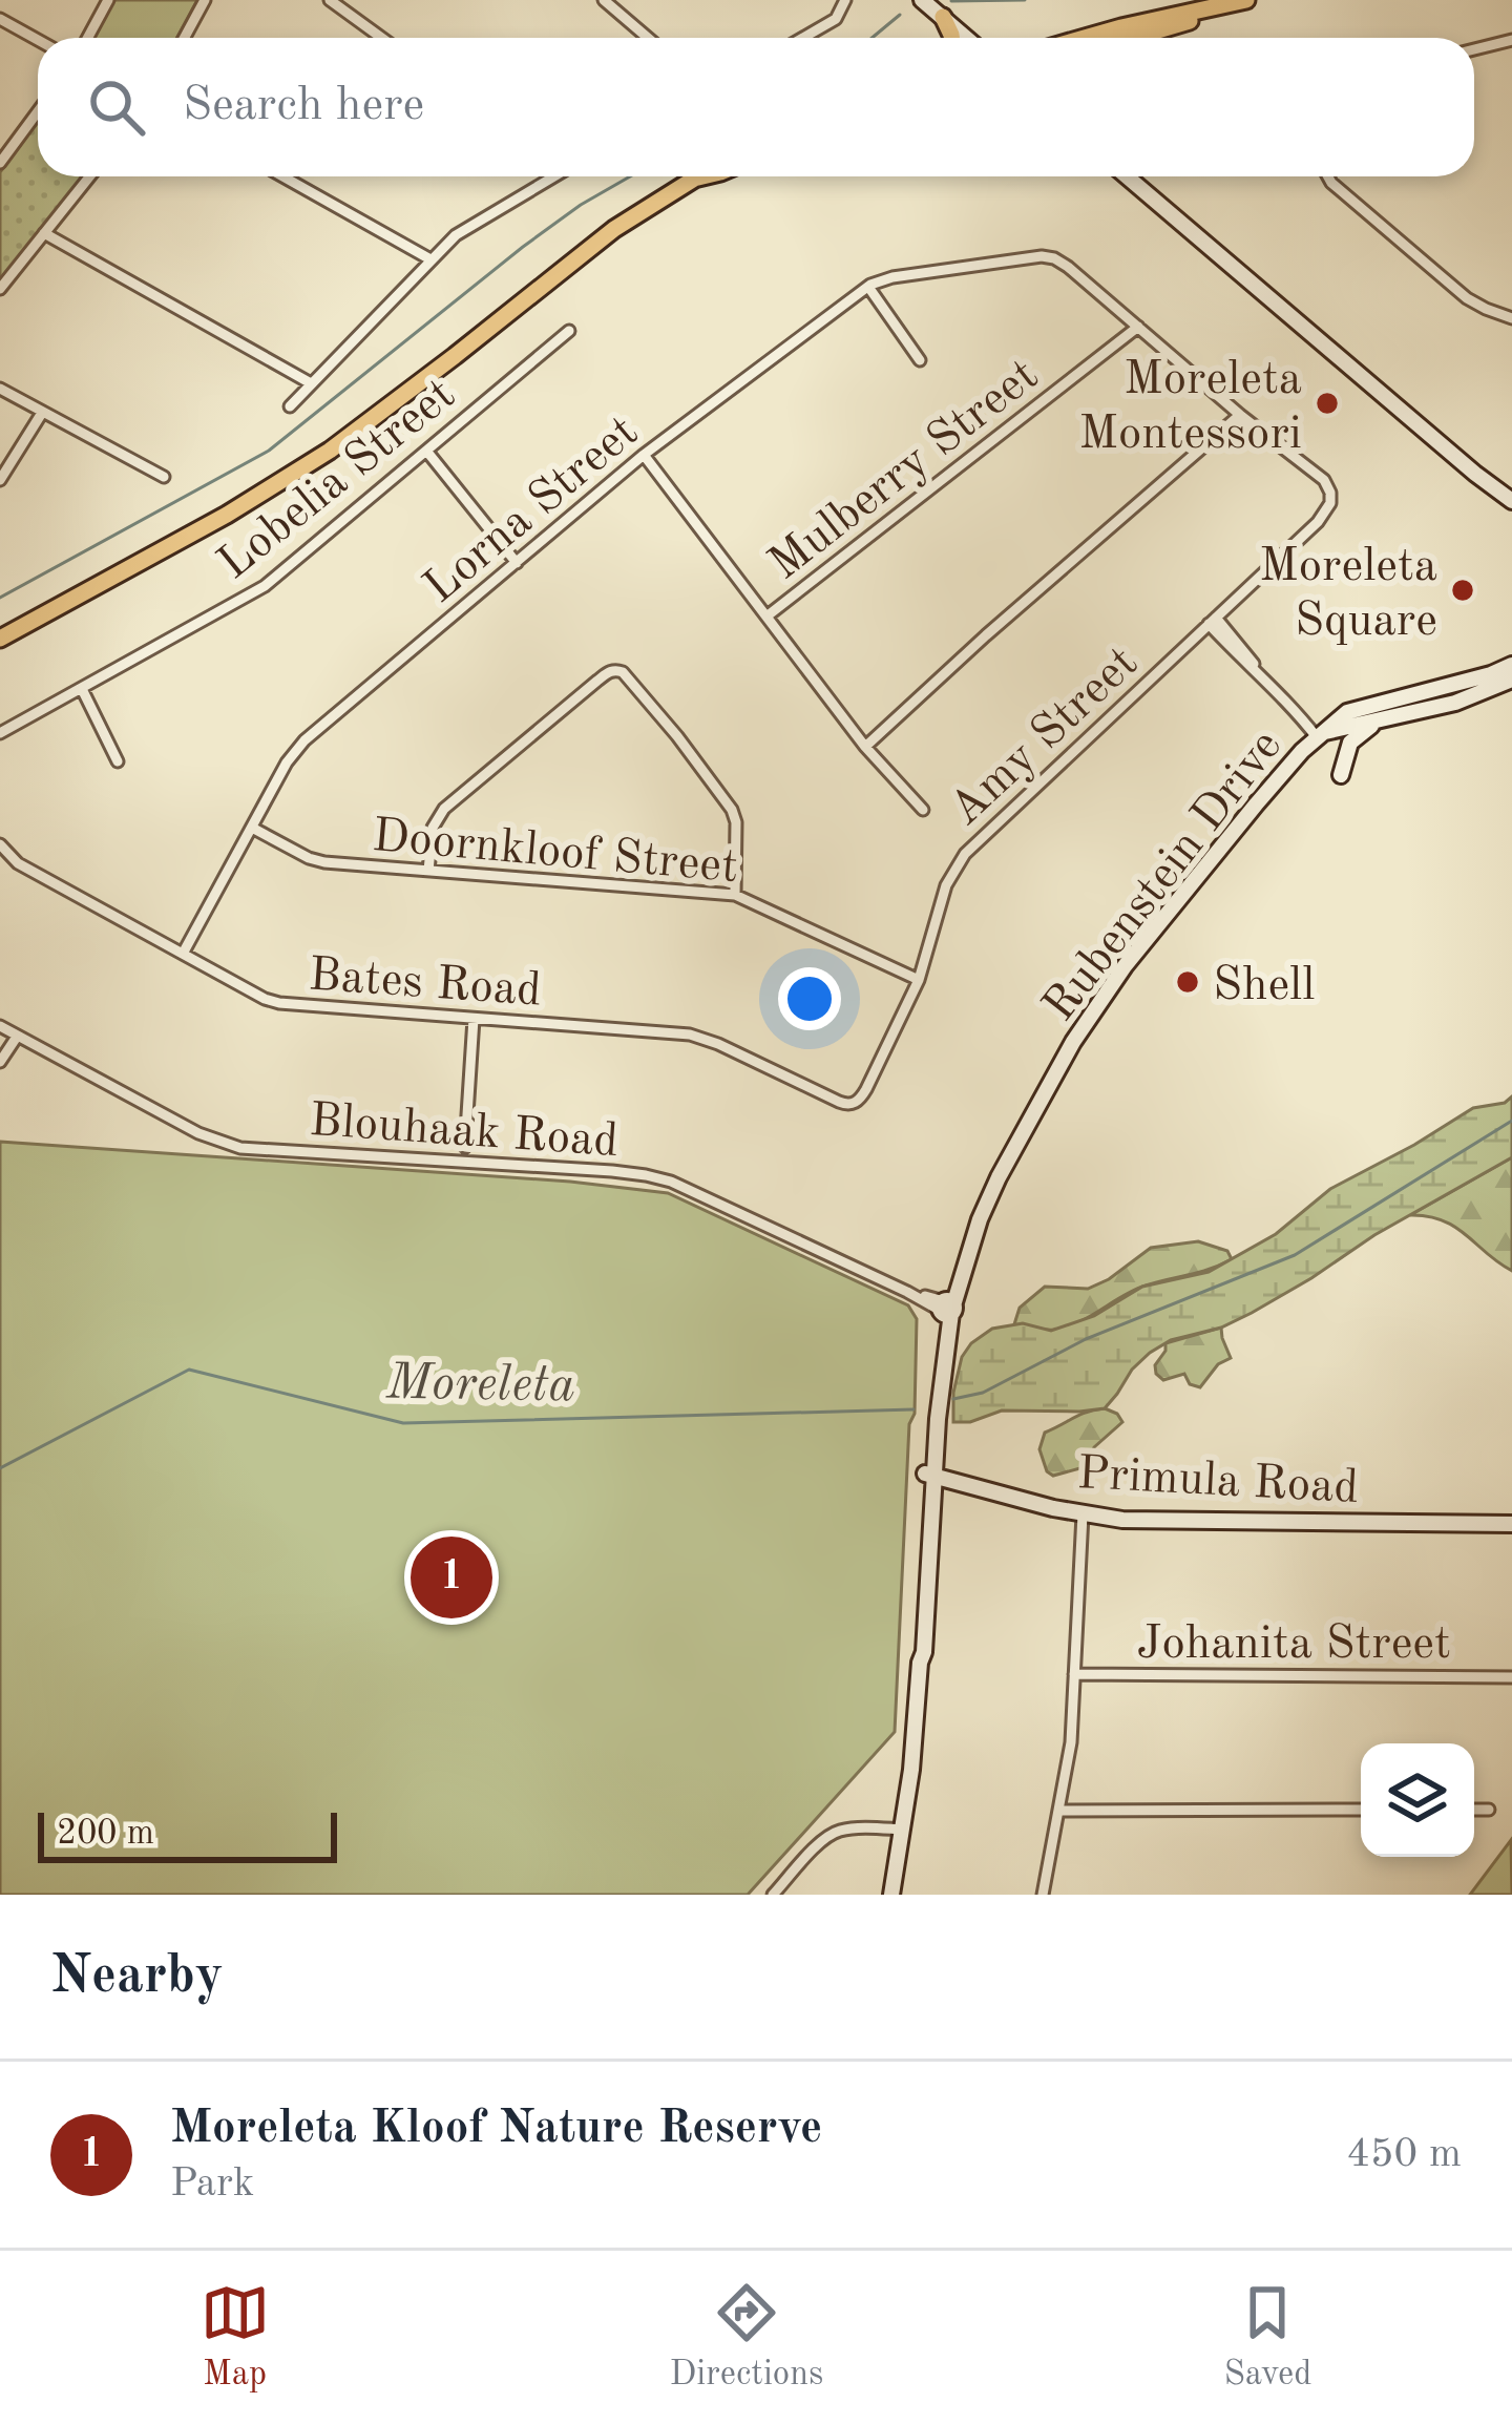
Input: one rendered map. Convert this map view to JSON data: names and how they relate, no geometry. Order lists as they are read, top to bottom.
{
  "streets": {
    "street": [
      "Mulberry Street",
      "Lobelia Street",
      "Lorna Street",
      "Amy Street",
      "Doornkloof Street",
      "Rubenstein Drive",
      "Bates Road",
      "Blouhaak Road",
      "Primula Road",
      "Johanita Street"
    ]
  },
  "crossings": [
    ["Mulberry Street", "Lorna Street"],
    ["Lorna Street", "Doornkloof Street"],
    ["Lorna Street", "Bates Road"],
    ["Amy Street", "Doornkloof Street"],
    ["Amy Street", "Bates Road"],
    ["Rubenstein Drive", "Blouhaak Road"],
    ["Rubenstein Drive", "Primula Road"]
  ],
  "water": ["Moreleta"],
  "places": ["Moreleta Montessori", "Moreleta Square", "Shell"],
  "scale_bar": "200 m",
  "page": {
    "search": "Search here",
    "pins": "1",
    "scale": "200 m",
    "heading": "Nearby",
    "list": [
      {
        "mark": "1",
        "name": "Moreleta Kloof Nature Reserve",
        "note": "Park",
        "value": "450 m"
      }
    ],
    "nav": ["Map", "Directions", "Saved"]
  }
}
